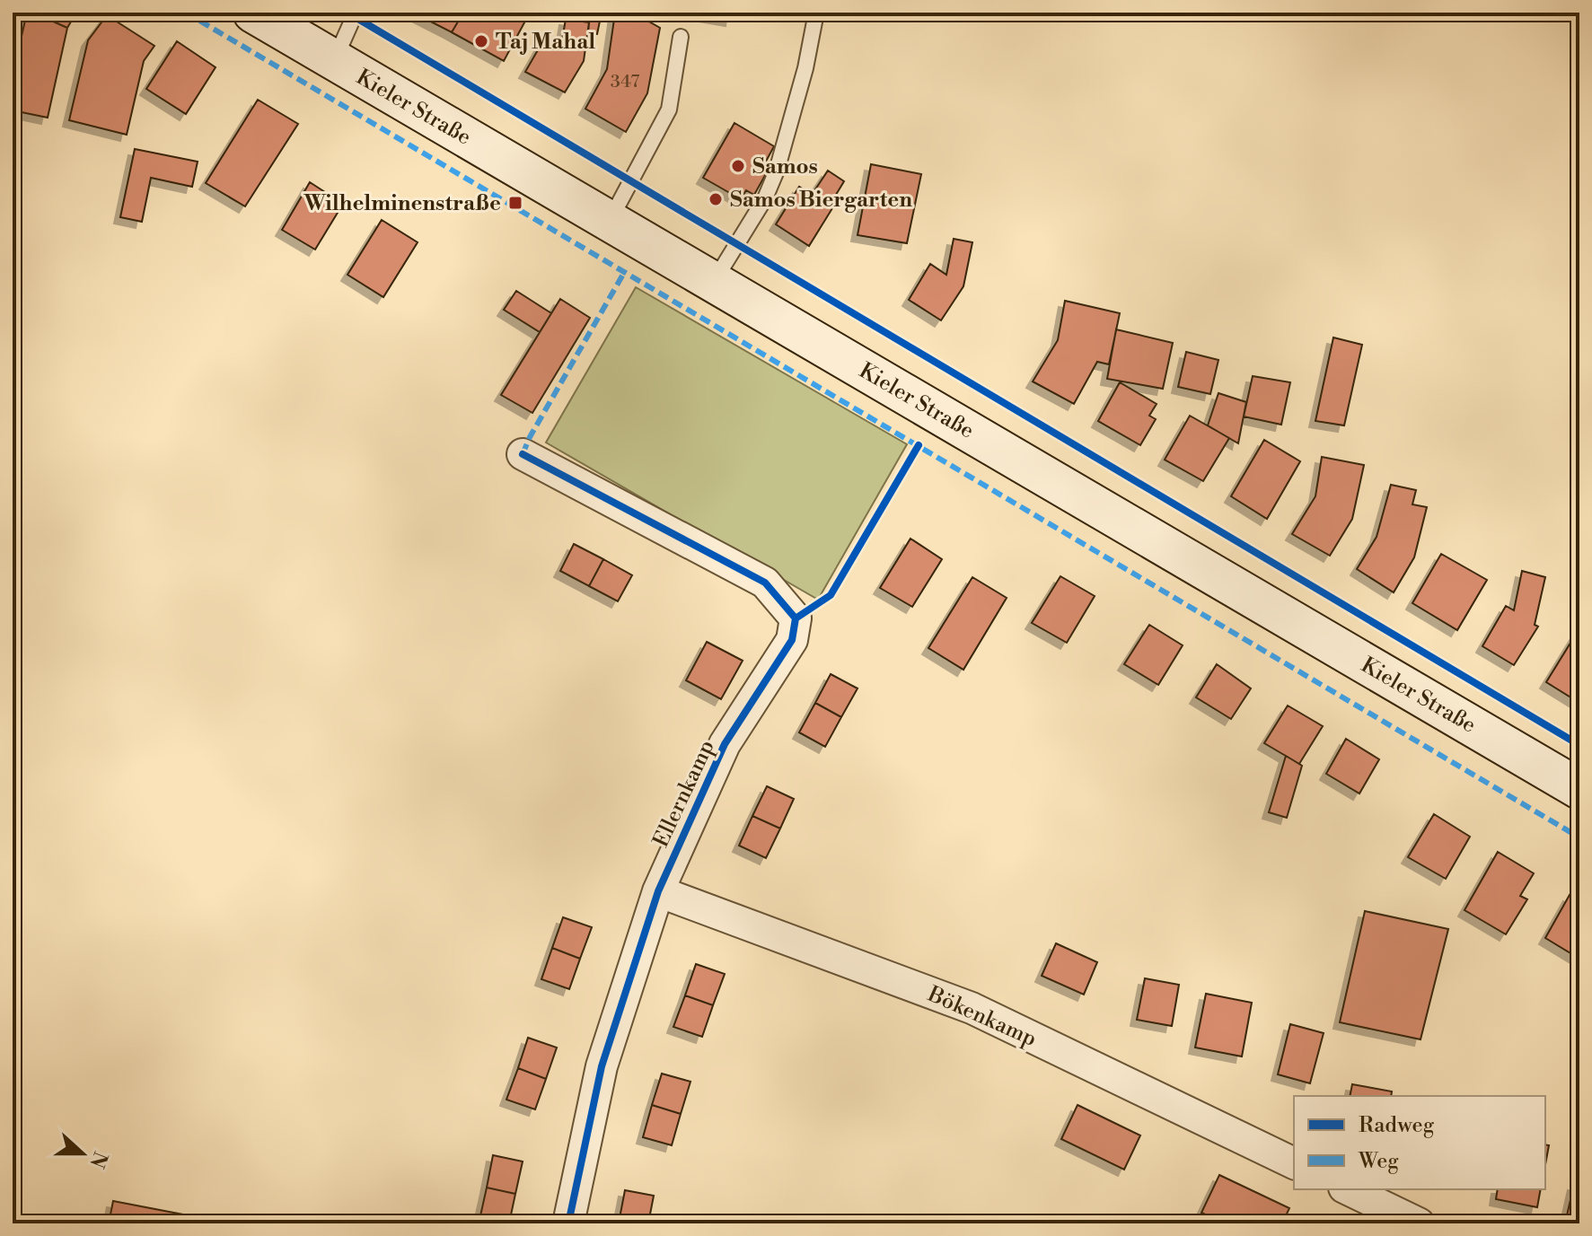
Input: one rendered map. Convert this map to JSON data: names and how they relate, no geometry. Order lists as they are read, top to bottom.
{
  "streets": {
    "main road": ["Kieler Straße"],
    "street": ["Ellernkamp", "Bökenkamp"]
  },
  "crossings": [
    ["Ellernkamp", "Bökenkamp"]
  ],
  "places": {
    "other": ["Taj Mahal", "Samos", "Samos Biergarten"],
    "transit": ["Wilhelminenstraße"]
  },
  "house_numbers": ["347"],
  "legend": ["Radweg", "Weg"],
  "north": "right"
}
